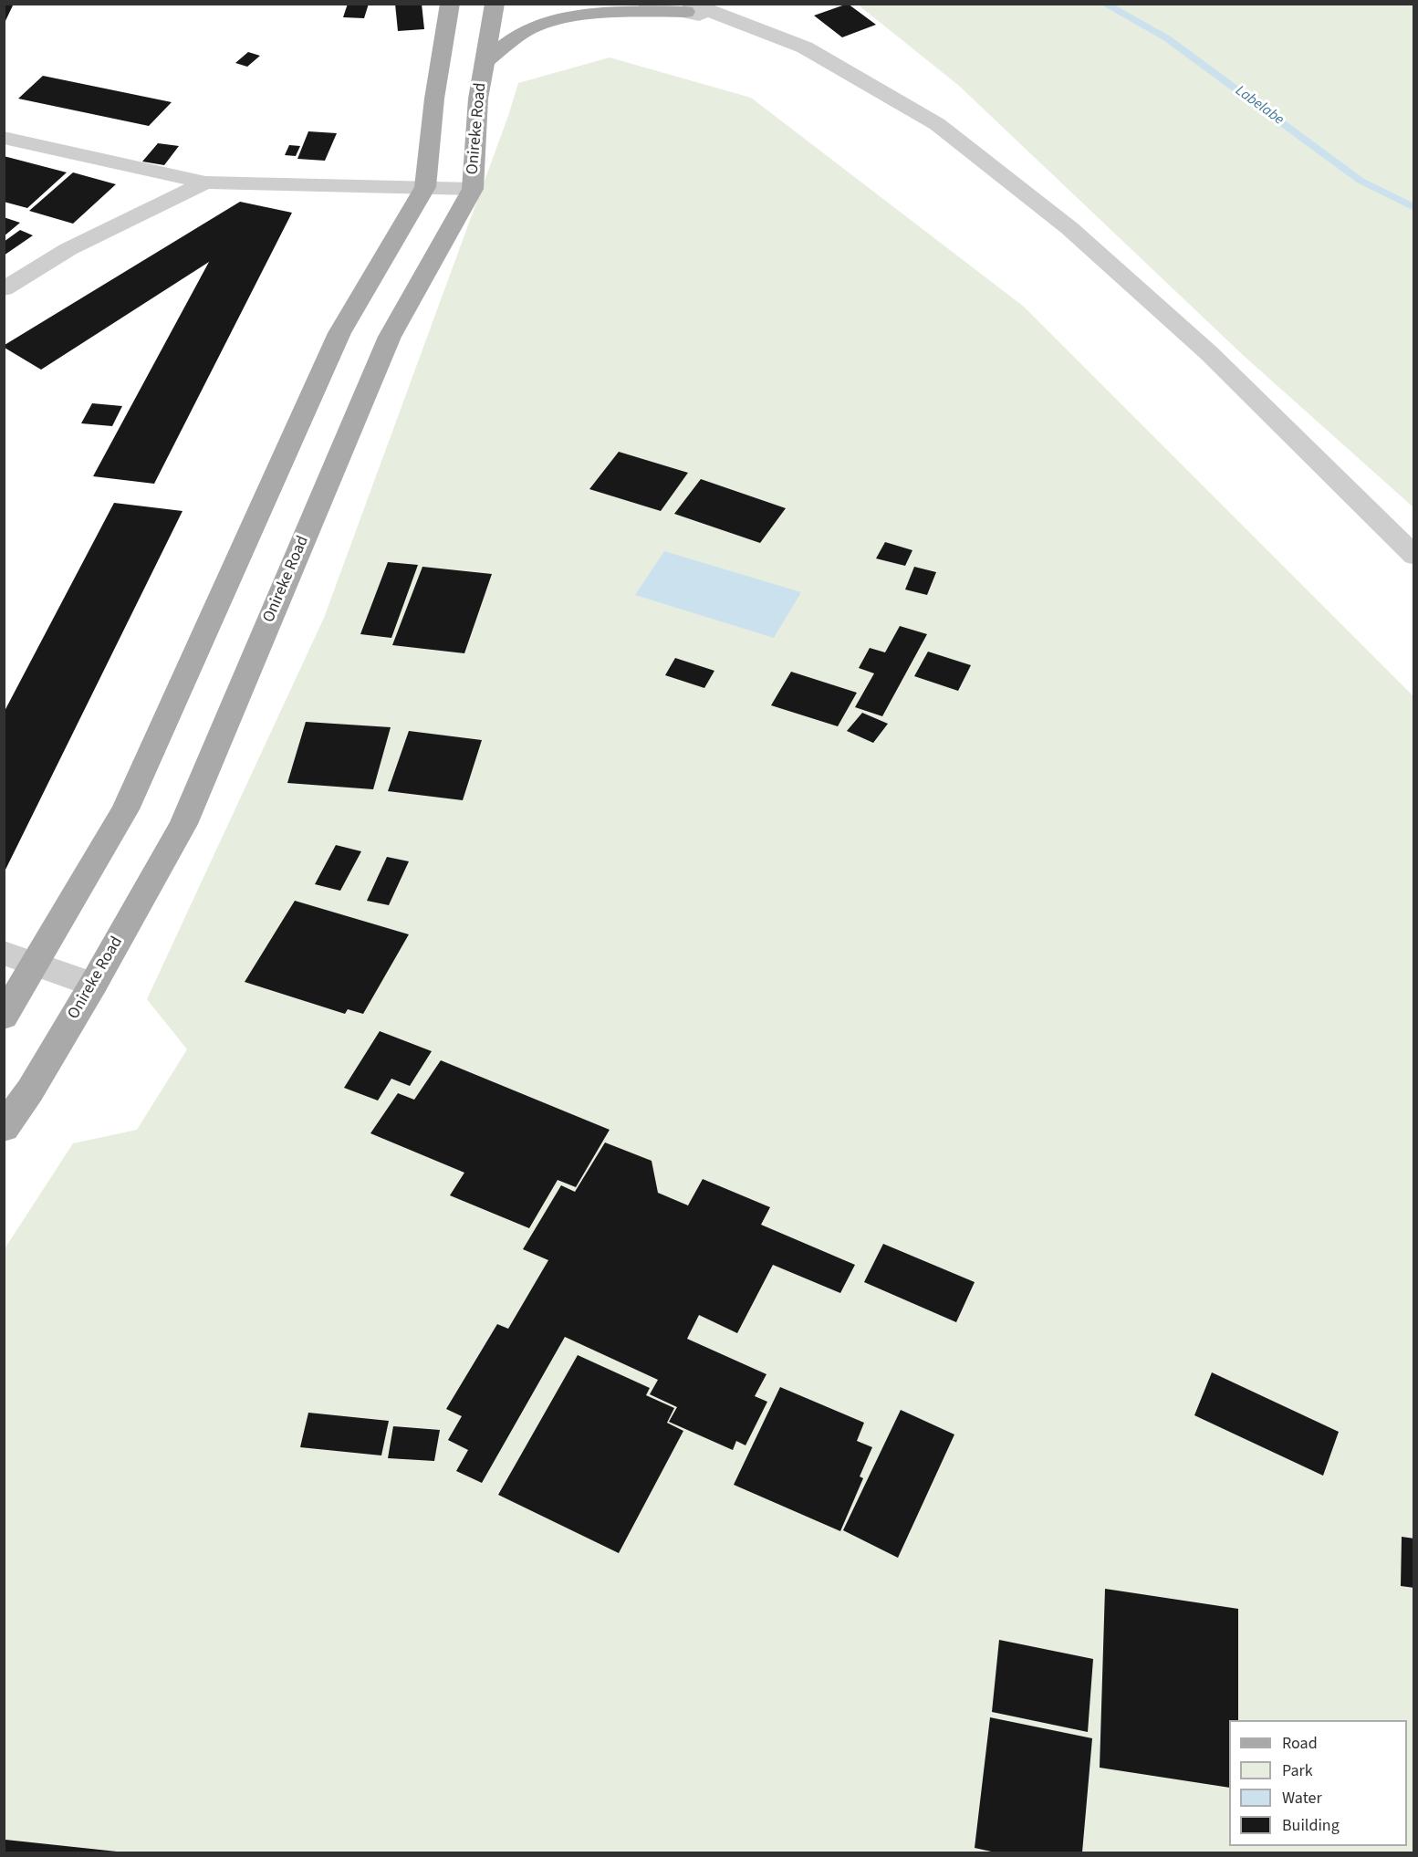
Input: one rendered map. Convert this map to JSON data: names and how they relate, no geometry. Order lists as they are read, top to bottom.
{
  "streets": {
    "main road": ["Onireke Road"]
  },
  "water": ["Labelabe"],
  "legend": [
    "Road",
    "Park",
    "Water",
    "Building"
  ]
}
